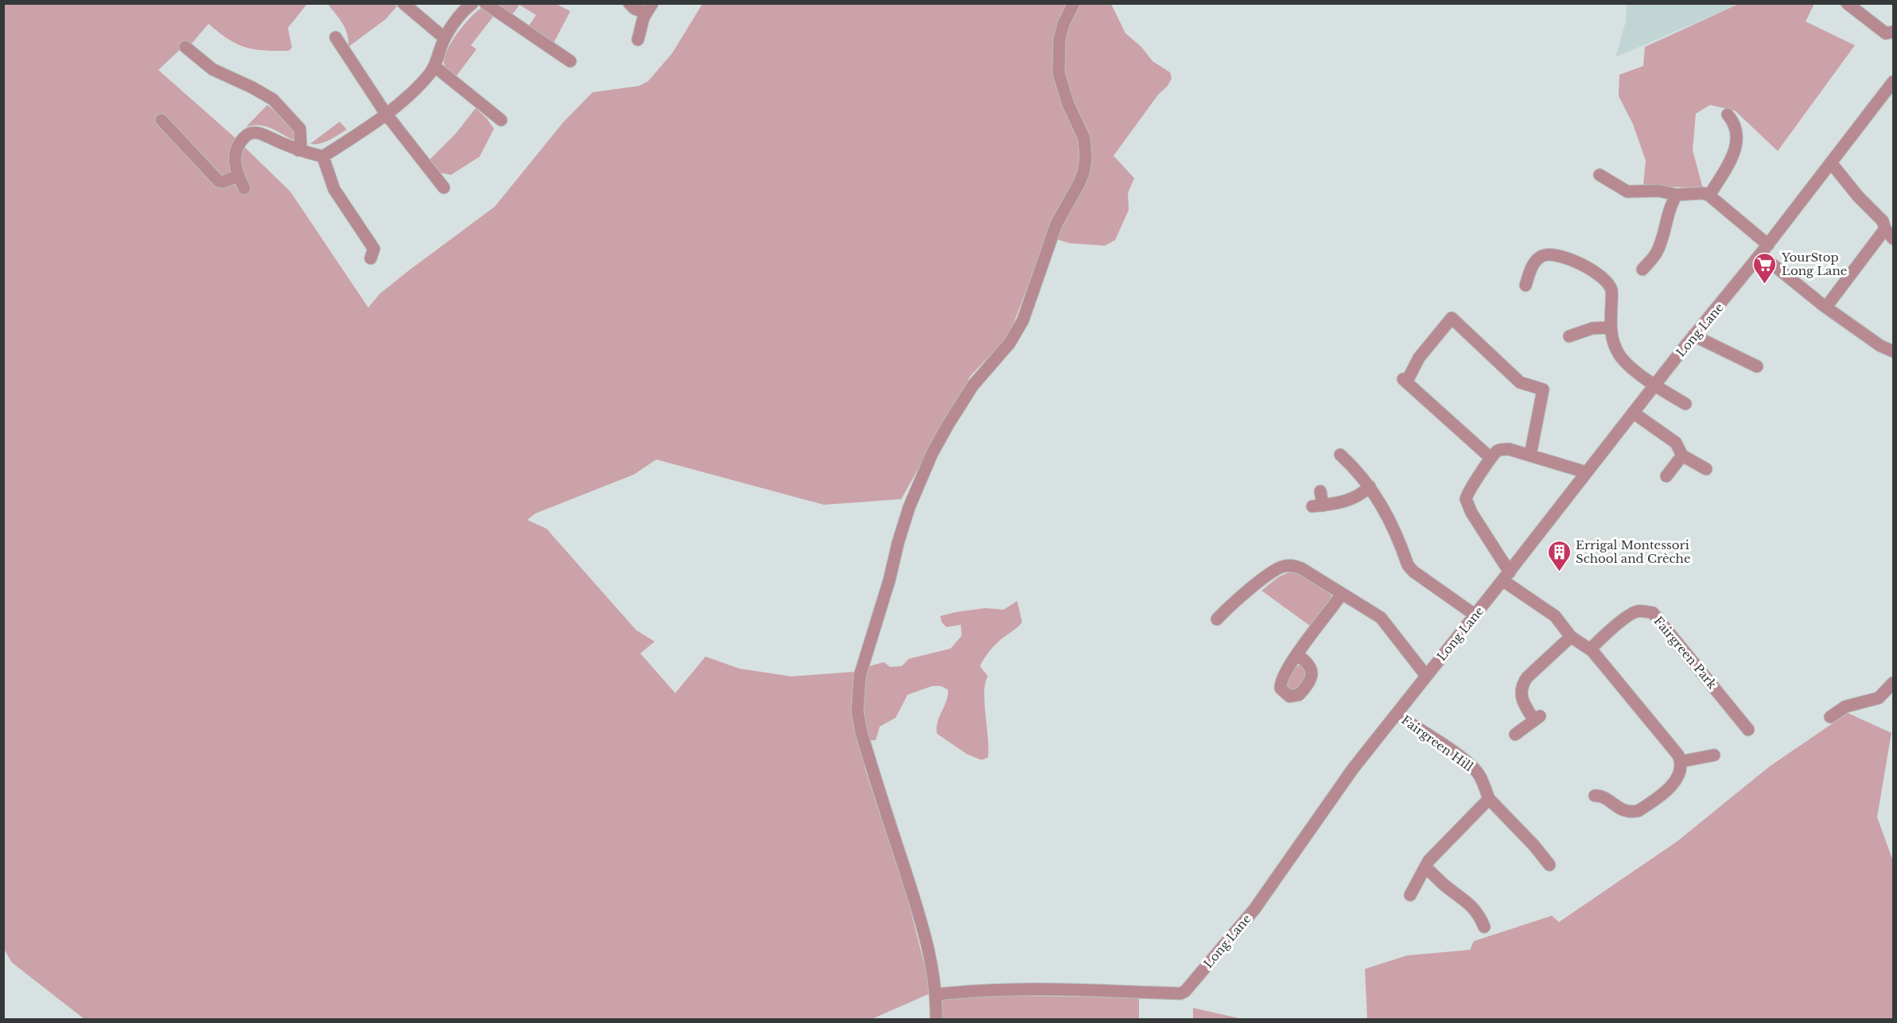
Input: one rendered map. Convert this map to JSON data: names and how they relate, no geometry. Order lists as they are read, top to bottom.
{
  "streets": {
    "street": ["Long Lane", "Fairgreen Park", "Fairgreen Hill"]
  },
  "crossings": [
    ["Long Lane", "Fairgreen Hill"]
  ],
  "places": {
    "supermarket": ["YourStop Long Lane"],
    "building": ["Errigal Montessori School and Crèche"]
  }
}
